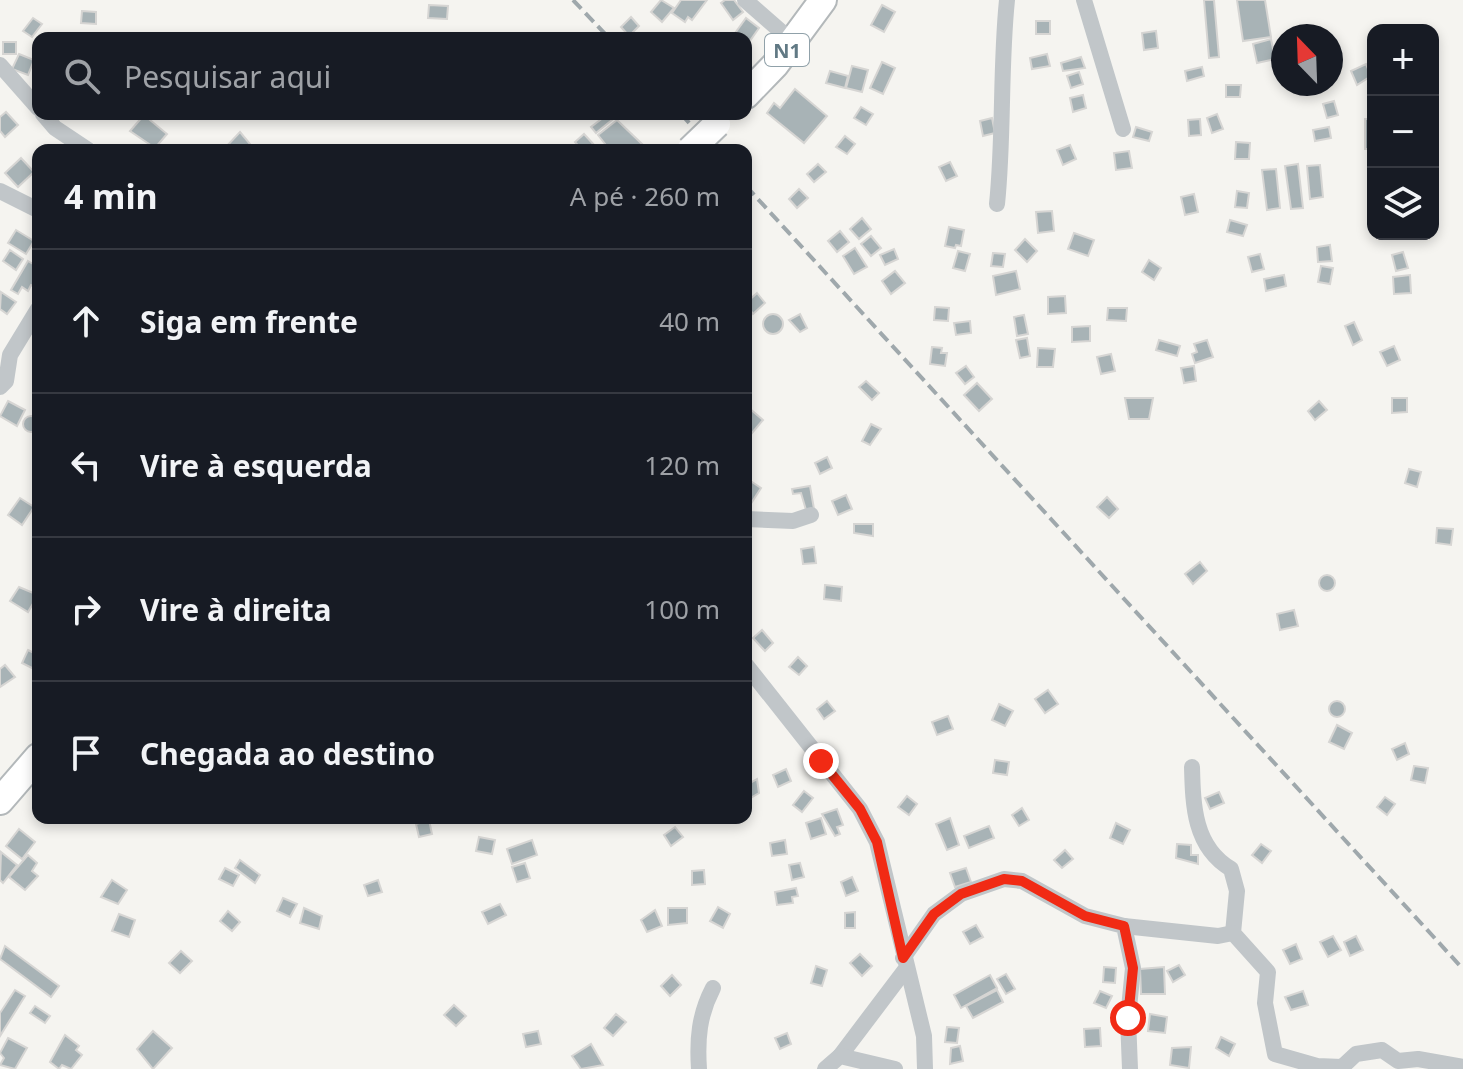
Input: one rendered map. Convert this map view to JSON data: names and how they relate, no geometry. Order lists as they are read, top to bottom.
{
  "streets": {
    "highway": ["N1"]
  },
  "north": "top left",
  "page": {
    "map_buttons": ["+", "−"],
    "search": "Pesquisar aqui",
    "heading": ["4 min", "A pé · 260 m"],
    "list": [
      ["Siga em frente", "40 m"],
      ["Vire à esquerda", "120 m"],
      ["Vire à direita", "100 m"],
      "Chegada ao destino"
    ]
  }
}
